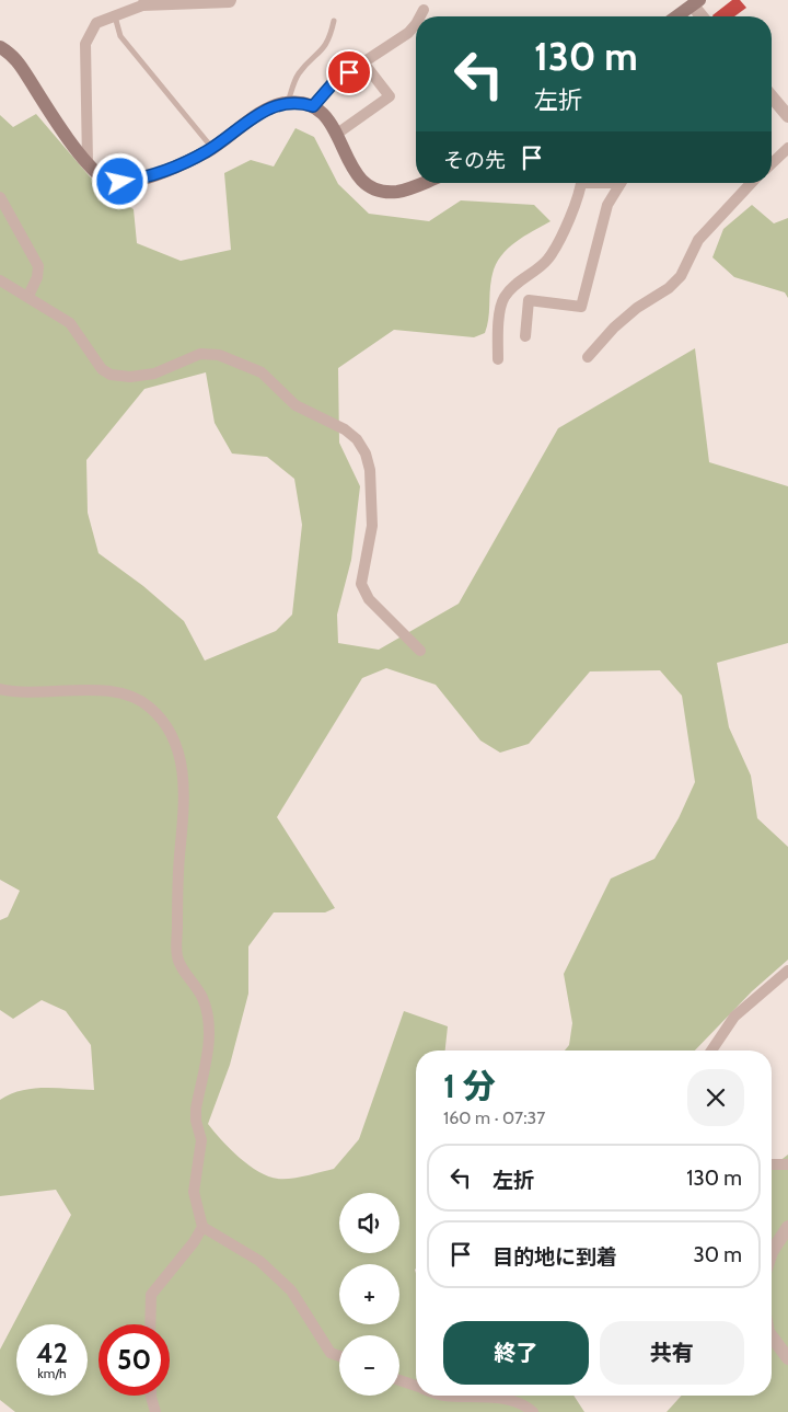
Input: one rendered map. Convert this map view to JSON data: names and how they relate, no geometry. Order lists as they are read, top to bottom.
{
  "page": {
    "turn": ["130 m", "左折"],
    "then": "その先",
    "heading": ["1 分", "160 m · 07:37"],
    "list": [
      {
        "name": "左折",
        "value": "130 m"
      },
      {
        "name": "目的地に到着",
        "value": "30 m"
      }
    ],
    "map_buttons": ["+", "−"],
    "buttons": ["終了", "共有"],
    "speed": "42 km/h",
    "limit": "50"
  }
}
